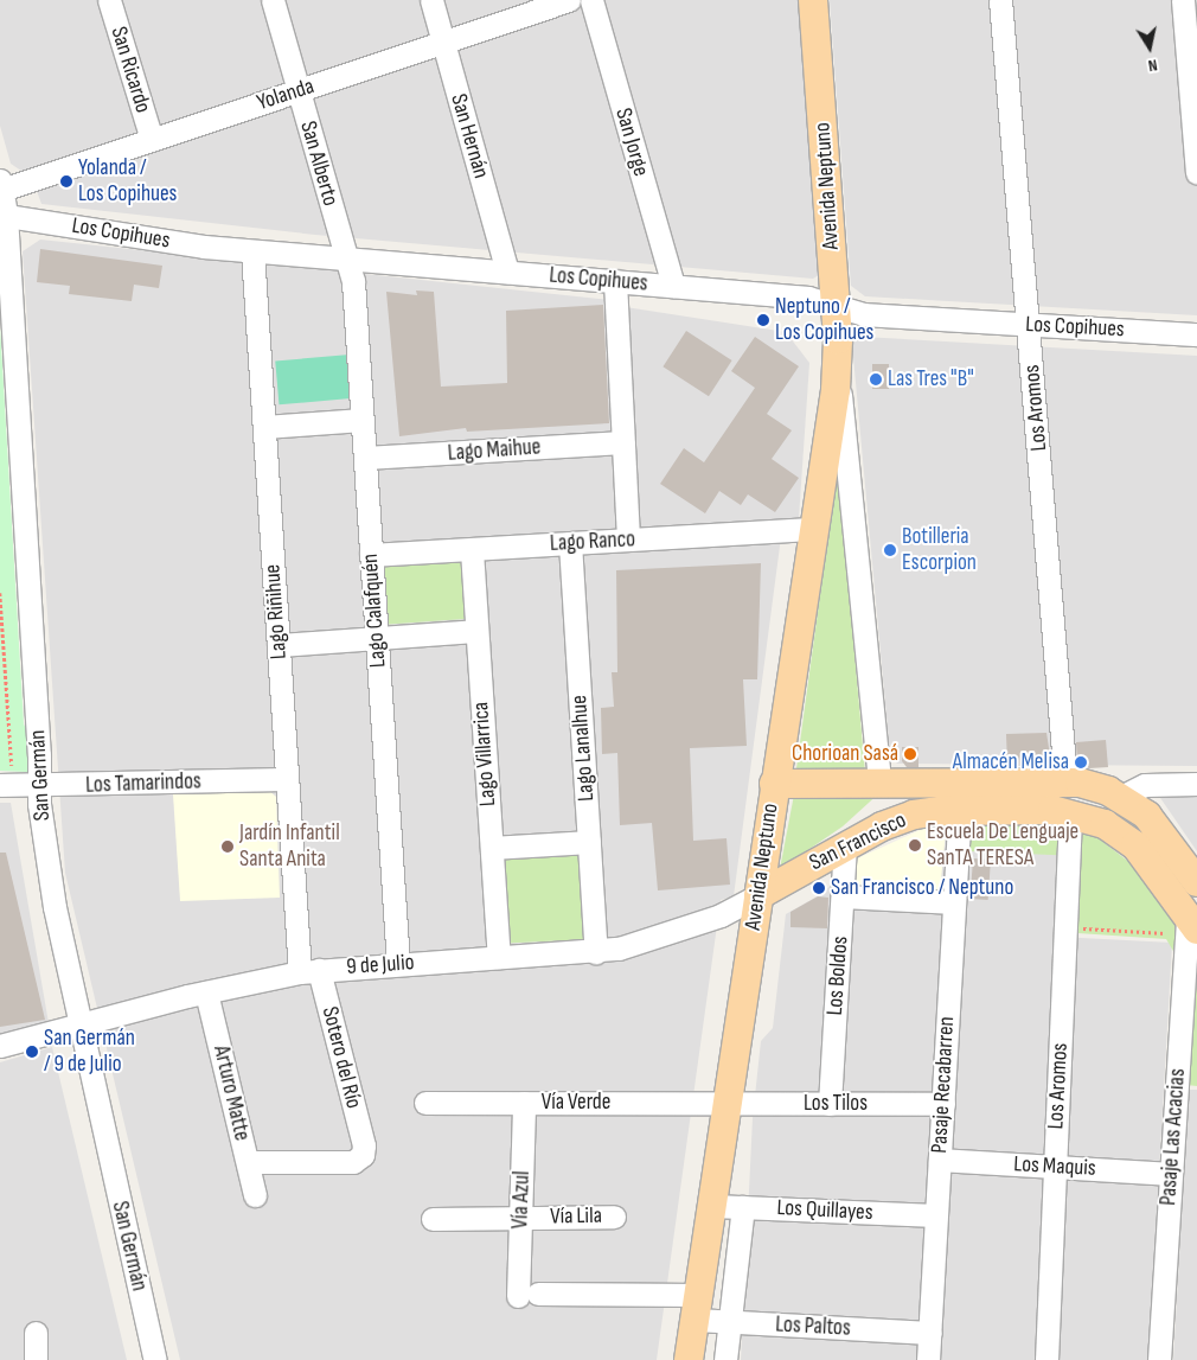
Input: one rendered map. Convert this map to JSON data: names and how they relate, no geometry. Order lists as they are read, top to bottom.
{
  "streets": {
    "main road": ["Avenida Neptuno", "San Francisco"],
    "street": [
      "San Ricardo",
      "Yolanda",
      "San Hernán",
      "San Jorge",
      "San Alberto",
      "Los Copihues",
      "Los Aromos",
      "Lago Maihue",
      "Lago Ranco",
      "Lago Calafquén",
      "Lago Riñihue",
      "Lago Lanalhue",
      "Lago Villarrica",
      "San Germán",
      "Los Tamarindos",
      "9 de Julio",
      "Los Boldos",
      "Sotero del Río",
      "Pasaje Recabarren",
      "Arturo Matte",
      "Vía Verde",
      "Los Tilos",
      "Pasaje Las Acacias",
      "Los Maquis",
      "Vía Azul",
      "Los Quillayes",
      "Vía Lila",
      "Los Paltos"
    ]
  },
  "crossings": [
    ["San Ricardo", "Yolanda"],
    ["Yolanda", "San Hernán"],
    ["Yolanda", "San Alberto"],
    ["Yolanda", "San Germán"],
    ["San Hernán", "Los Copihues"],
    ["San Jorge", "Los Copihues"],
    ["San Alberto", "Los Copihues"],
    ["San Alberto", "Lago Calafquén"],
    ["Avenida Neptuno", "Los Copihues"],
    ["Avenida Neptuno", "Lago Ranco"],
    ["Avenida Neptuno", "San Francisco"],
    ["Avenida Neptuno", "9 de Julio"],
    ["Avenida Neptuno", "Vía Verde"],
    ["Avenida Neptuno", "Los Tilos"],
    ["Avenida Neptuno", "Los Quillayes"],
    ["Avenida Neptuno", "Los Paltos"],
    ["Los Copihues", "Los Aromos"],
    ["Los Copihues", "Lago Calafquén"],
    ["Los Copihues", "Lago Riñihue"],
    ["Los Copihues", "San Germán"],
    ["Los Aromos", "San Francisco"],
    ["Los Aromos", "Los Maquis"],
    ["Lago Maihue", "Lago Calafquén"],
    ["Lago Ranco", "Lago Calafquén"],
    ["Lago Ranco", "Lago Lanalhue"],
    ["Lago Ranco", "Lago Villarrica"],
    ["Lago Calafquén", "9 de Julio"],
    ["Lago Riñihue", "Los Tamarindos"],
    ["Lago Riñihue", "9 de Julio"],
    ["Lago Riñihue", "Sotero del Río"],
    ["Lago Lanalhue", "9 de Julio"],
    ["Lago Villarrica", "9 de Julio"],
    ["San Germán", "Los Tamarindos"],
    ["San Germán", "9 de Julio"],
    ["San Francisco", "9 de Julio"],
    ["San Francisco", "Los Boldos"],
    ["San Francisco", "Pasaje Recabarren"],
    ["San Francisco", "Pasaje Las Acacias"],
    ["9 de Julio", "Sotero del Río"],
    ["9 de Julio", "Arturo Matte"],
    ["Los Boldos", "Los Tilos"],
    ["Sotero del Río", "Arturo Matte"],
    ["Pasaje Recabarren", "Los Tilos"],
    ["Pasaje Recabarren", "Los Maquis"],
    ["Pasaje Recabarren", "Los Quillayes"],
    ["Pasaje Recabarren", "Los Paltos"],
    ["Vía Verde", "Los Tilos"],
    ["Vía Verde", "Vía Azul"],
    ["Pasaje Las Acacias", "Los Maquis"],
    ["Vía Azul", "Vía Lila"],
    ["Vía Azul", "Los Paltos"]
  ],
  "places": [
    "Yolanda / Los Copihues",
    "Neptuno / Los Copihues",
    "Las Tres \"B\"",
    "Botilleria Escorpion",
    "Chorioan Sasá",
    "Almacén Melisa",
    "Escuela De Lenguaje SanTA TERESA",
    "Jardín Infantil Santa Anita",
    "San Francisco / Neptuno",
    "San Germán / 9 de Julio"
  ],
  "north": "bottom"
}
